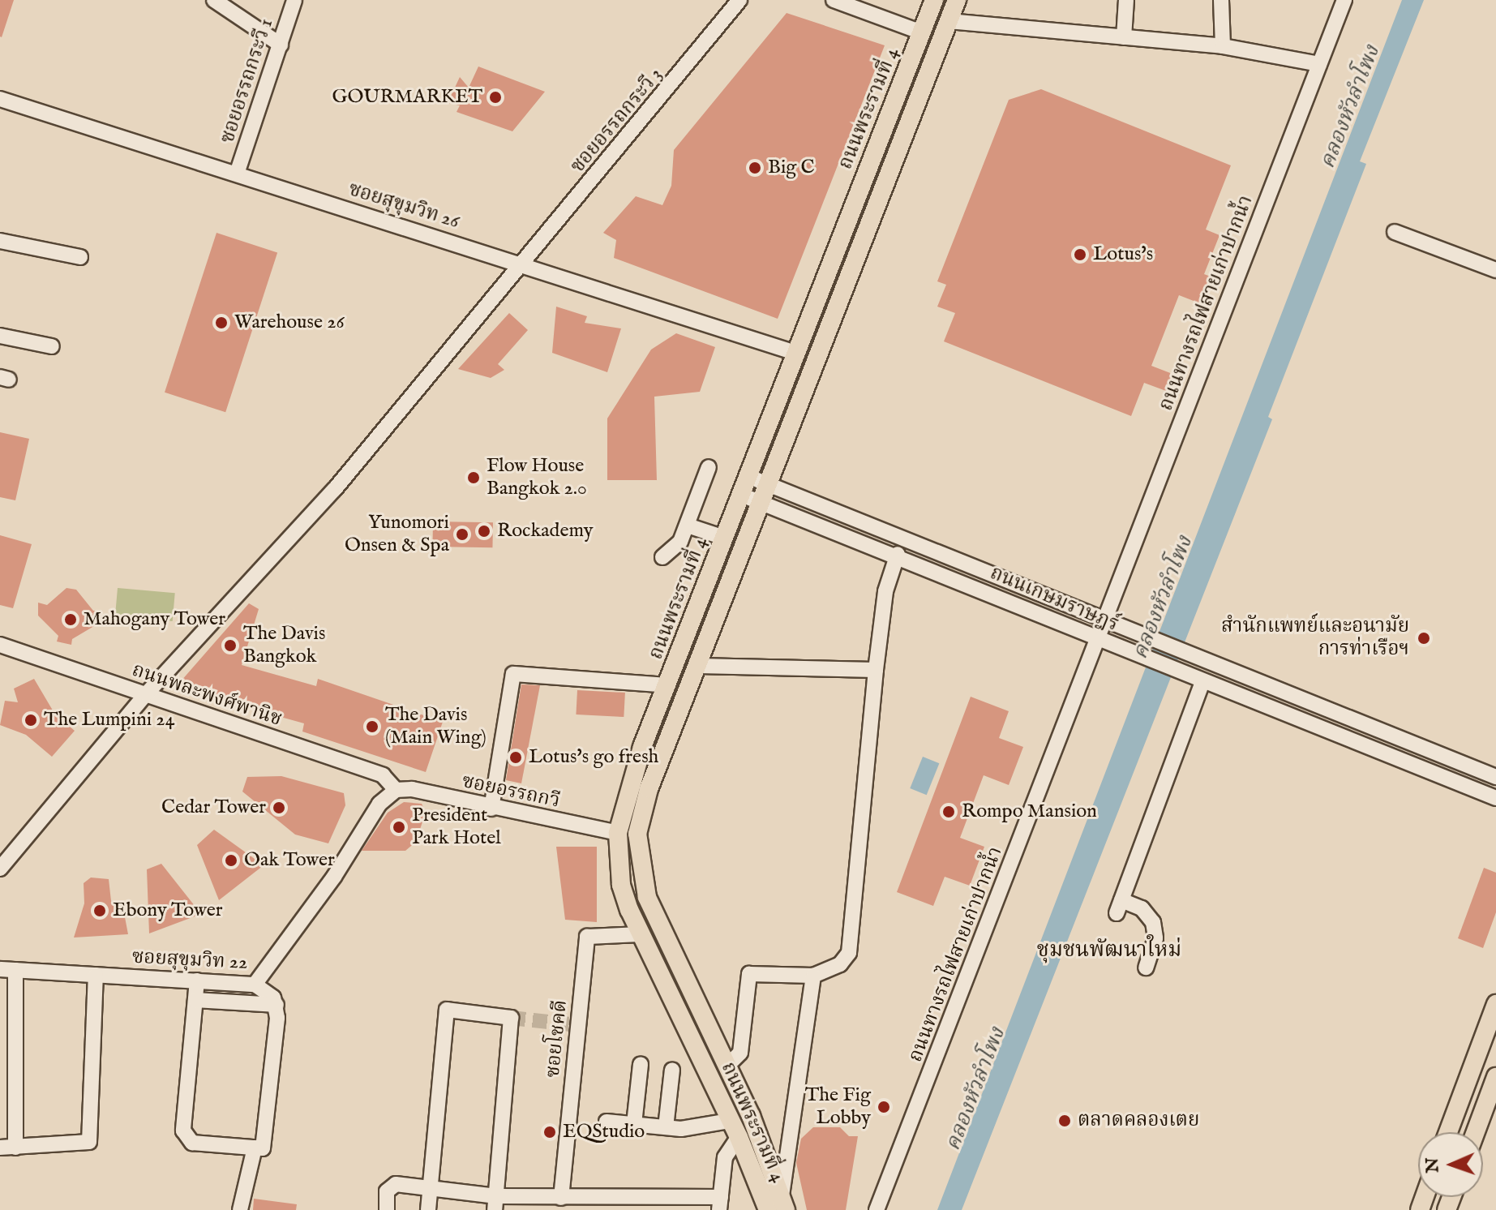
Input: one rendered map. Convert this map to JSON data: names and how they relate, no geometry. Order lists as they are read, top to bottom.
{
  "streets": {
    "main road": ["ถนนพระรามที่ 4"],
    "street": [
      "ซอยอรรถกระวี 1",
      "ซอยอรรถกระวี 3",
      "ซอยสุขุมวิท 26",
      "ถนนทางรถไฟสายเก่าปากน้ำ",
      "ถนนเกษมราษฎร์",
      "ถนนพละพงศ์พานิช",
      "ซอยอรรถกวี",
      "ซอยสุขุมวิท 22",
      "ซอยโชคดี"
    ]
  },
  "crossings": [
    ["ซอยอรรถกระวี 1", "ซอยสุขุมวิท 26"],
    ["ถนนพระรามที่ 4", "ซอยสุขุมวิท 26"],
    ["ถนนพระรามที่ 4", "ถนนเกษมราษฎร์"],
    ["ถนนพระรามที่ 4", "ซอยอรรถกวี"],
    ["ถนนพระรามที่ 4", "ซอยโชคดี"],
    ["ซอยอรรถกระวี 3", "ซอยสุขุมวิท 26"],
    ["ซอยอรรถกระวี 3", "ถนนพละพงศ์พานิช"],
    ["ถนนทางรถไฟสายเก่าปากน้ำ", "ถนนเกษมราษฎร์"],
    ["ถนนพละพงศ์พานิช", "ซอยอรรถกวี"],
    ["ถนนพละพงศ์พานิช", "ซอยสุขุมวิท 22"],
    ["ซอยอรรถกวี", "ซอยสุขุมวิท 22"]
  ],
  "districts": ["ชุมชนพัฒนาใหม่"],
  "water": ["คลองหัวลำโพง"],
  "places": [
    "GOURMARKET",
    "Big C",
    "Lotus's",
    "Warehouse 26",
    "Flow House Bangkok 2.0",
    "Rockademy",
    "Yunomori Onsen & Spa",
    "Mahogany Tower",
    "สำนักแพทย์และอนามัย การท่าเรือฯ",
    "The Davis Bangkok",
    "The Lumpini 24",
    "The Davis (Main Wing)",
    "Lotus's go fresh",
    "Cedar Tower",
    "Rompo Mansion",
    "President Park Hotel",
    "Oak Tower",
    "Ebony Tower",
    "The Fig Lobby",
    "ตลาดคลองเตย",
    "EQStudio"
  ],
  "north": "left"
}
